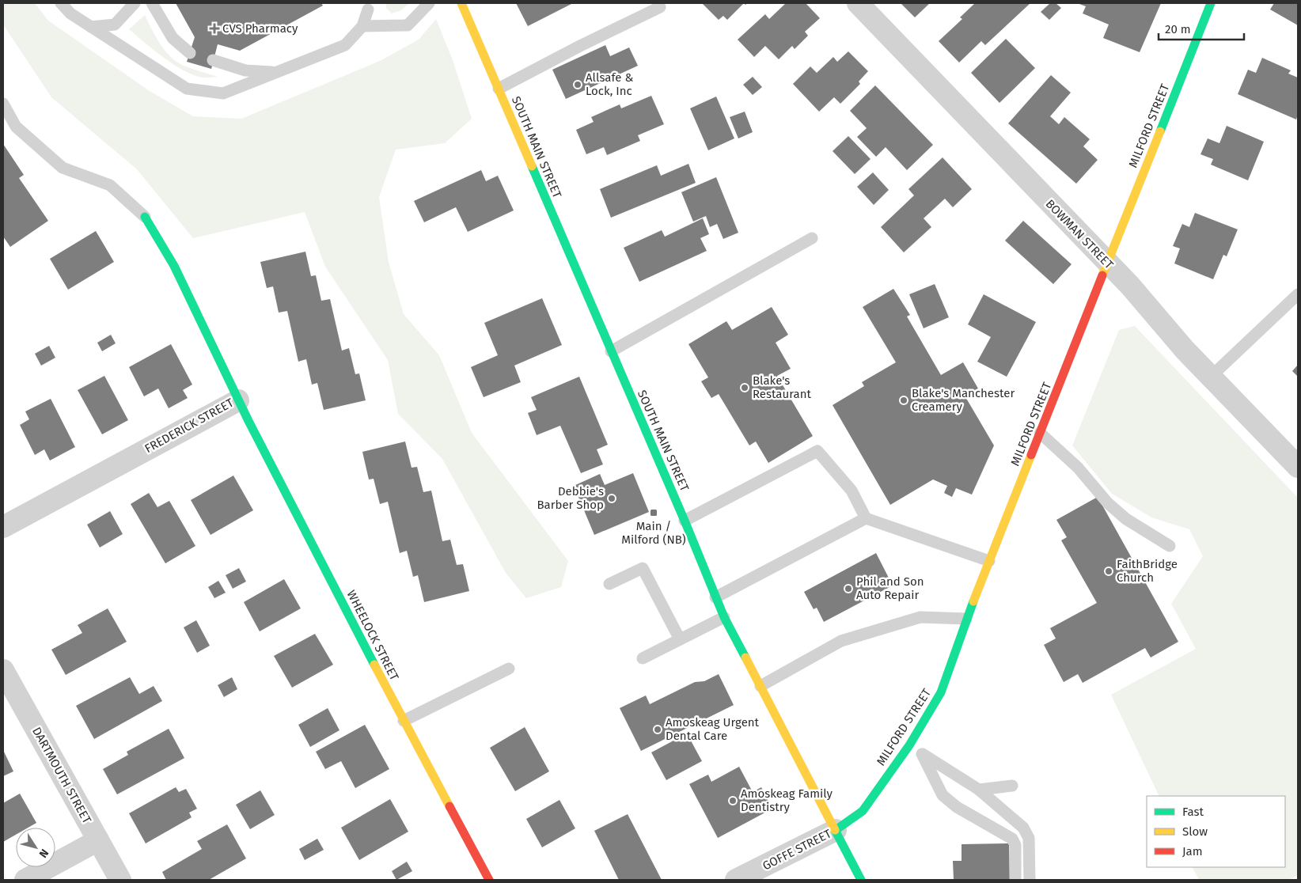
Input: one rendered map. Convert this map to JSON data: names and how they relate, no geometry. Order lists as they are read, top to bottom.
{
  "streets": {
    "street": [
      "MILFORD STREET",
      "SOUTH MAIN STREET",
      "BOWMAN STREET",
      "FREDERICK STREET",
      "WHEELOCK STREET",
      "DARTMOUTH STREET",
      "GOFFE STREET"
    ]
  },
  "crossings": [
    ["MILFORD STREET", "SOUTH MAIN STREET"],
    ["MILFORD STREET", "BOWMAN STREET"],
    ["MILFORD STREET", "GOFFE STREET"],
    ["SOUTH MAIN STREET", "GOFFE STREET"],
    ["FREDERICK STREET", "WHEELOCK STREET"]
  ],
  "places": {
    "health": ["CVS Pharmacy"],
    "other": [
      "Allsafe & Lock, Inc",
      "Blake's Restaurant",
      "Blake's Manchester Creamery",
      "Debbie's Barber Shop",
      "FaithBridge Church",
      "Phil and Son Auto Repair",
      "Amoskeag Urgent Dental Care",
      "Amoskeag Family Dentistry"
    ],
    "transit": ["Main / Milford (NB)"]
  },
  "legend": ["Fast", "Slow", "Jam"],
  "scale_bar": "20 m",
  "north": "bottom right"
}
